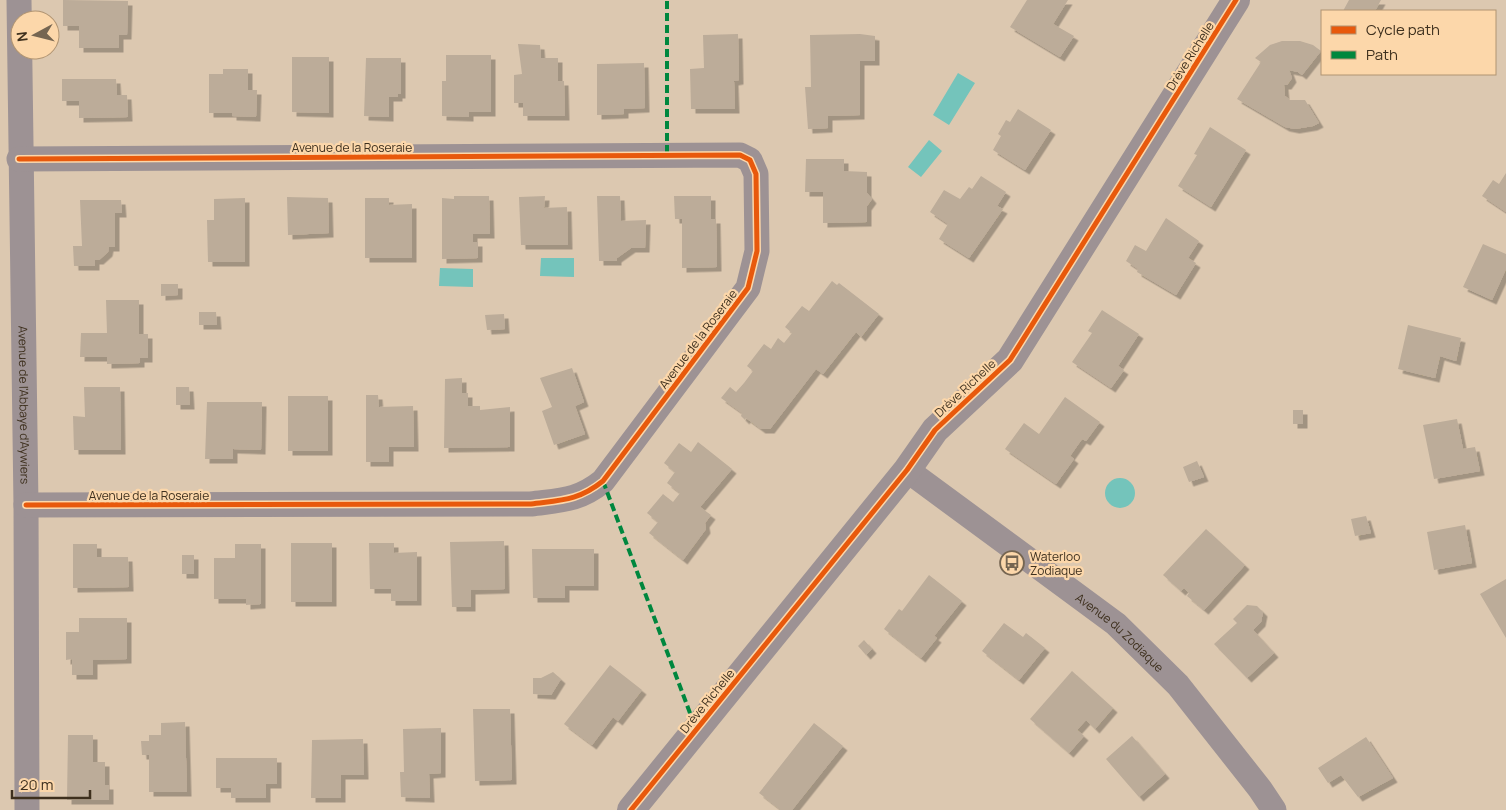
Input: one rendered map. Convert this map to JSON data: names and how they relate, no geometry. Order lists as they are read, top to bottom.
{
  "streets": {
    "street": [
      "Drève Richelle",
      "Avenue de la Roseraie",
      "Avenue de l'Abbaye d'Aywiers",
      "Avenue du Zodiaque"
    ]
  },
  "crossings": [
    ["Drève Richelle", "Avenue du Zodiaque"],
    ["Avenue de la Roseraie", "Avenue de l'Abbaye d'Aywiers"]
  ],
  "places": {
    "bus stop": ["Waterloo Zodiaque"]
  },
  "legend": ["Cycle path", "Path"],
  "scale_bar": "20 m",
  "north": "left"
}
